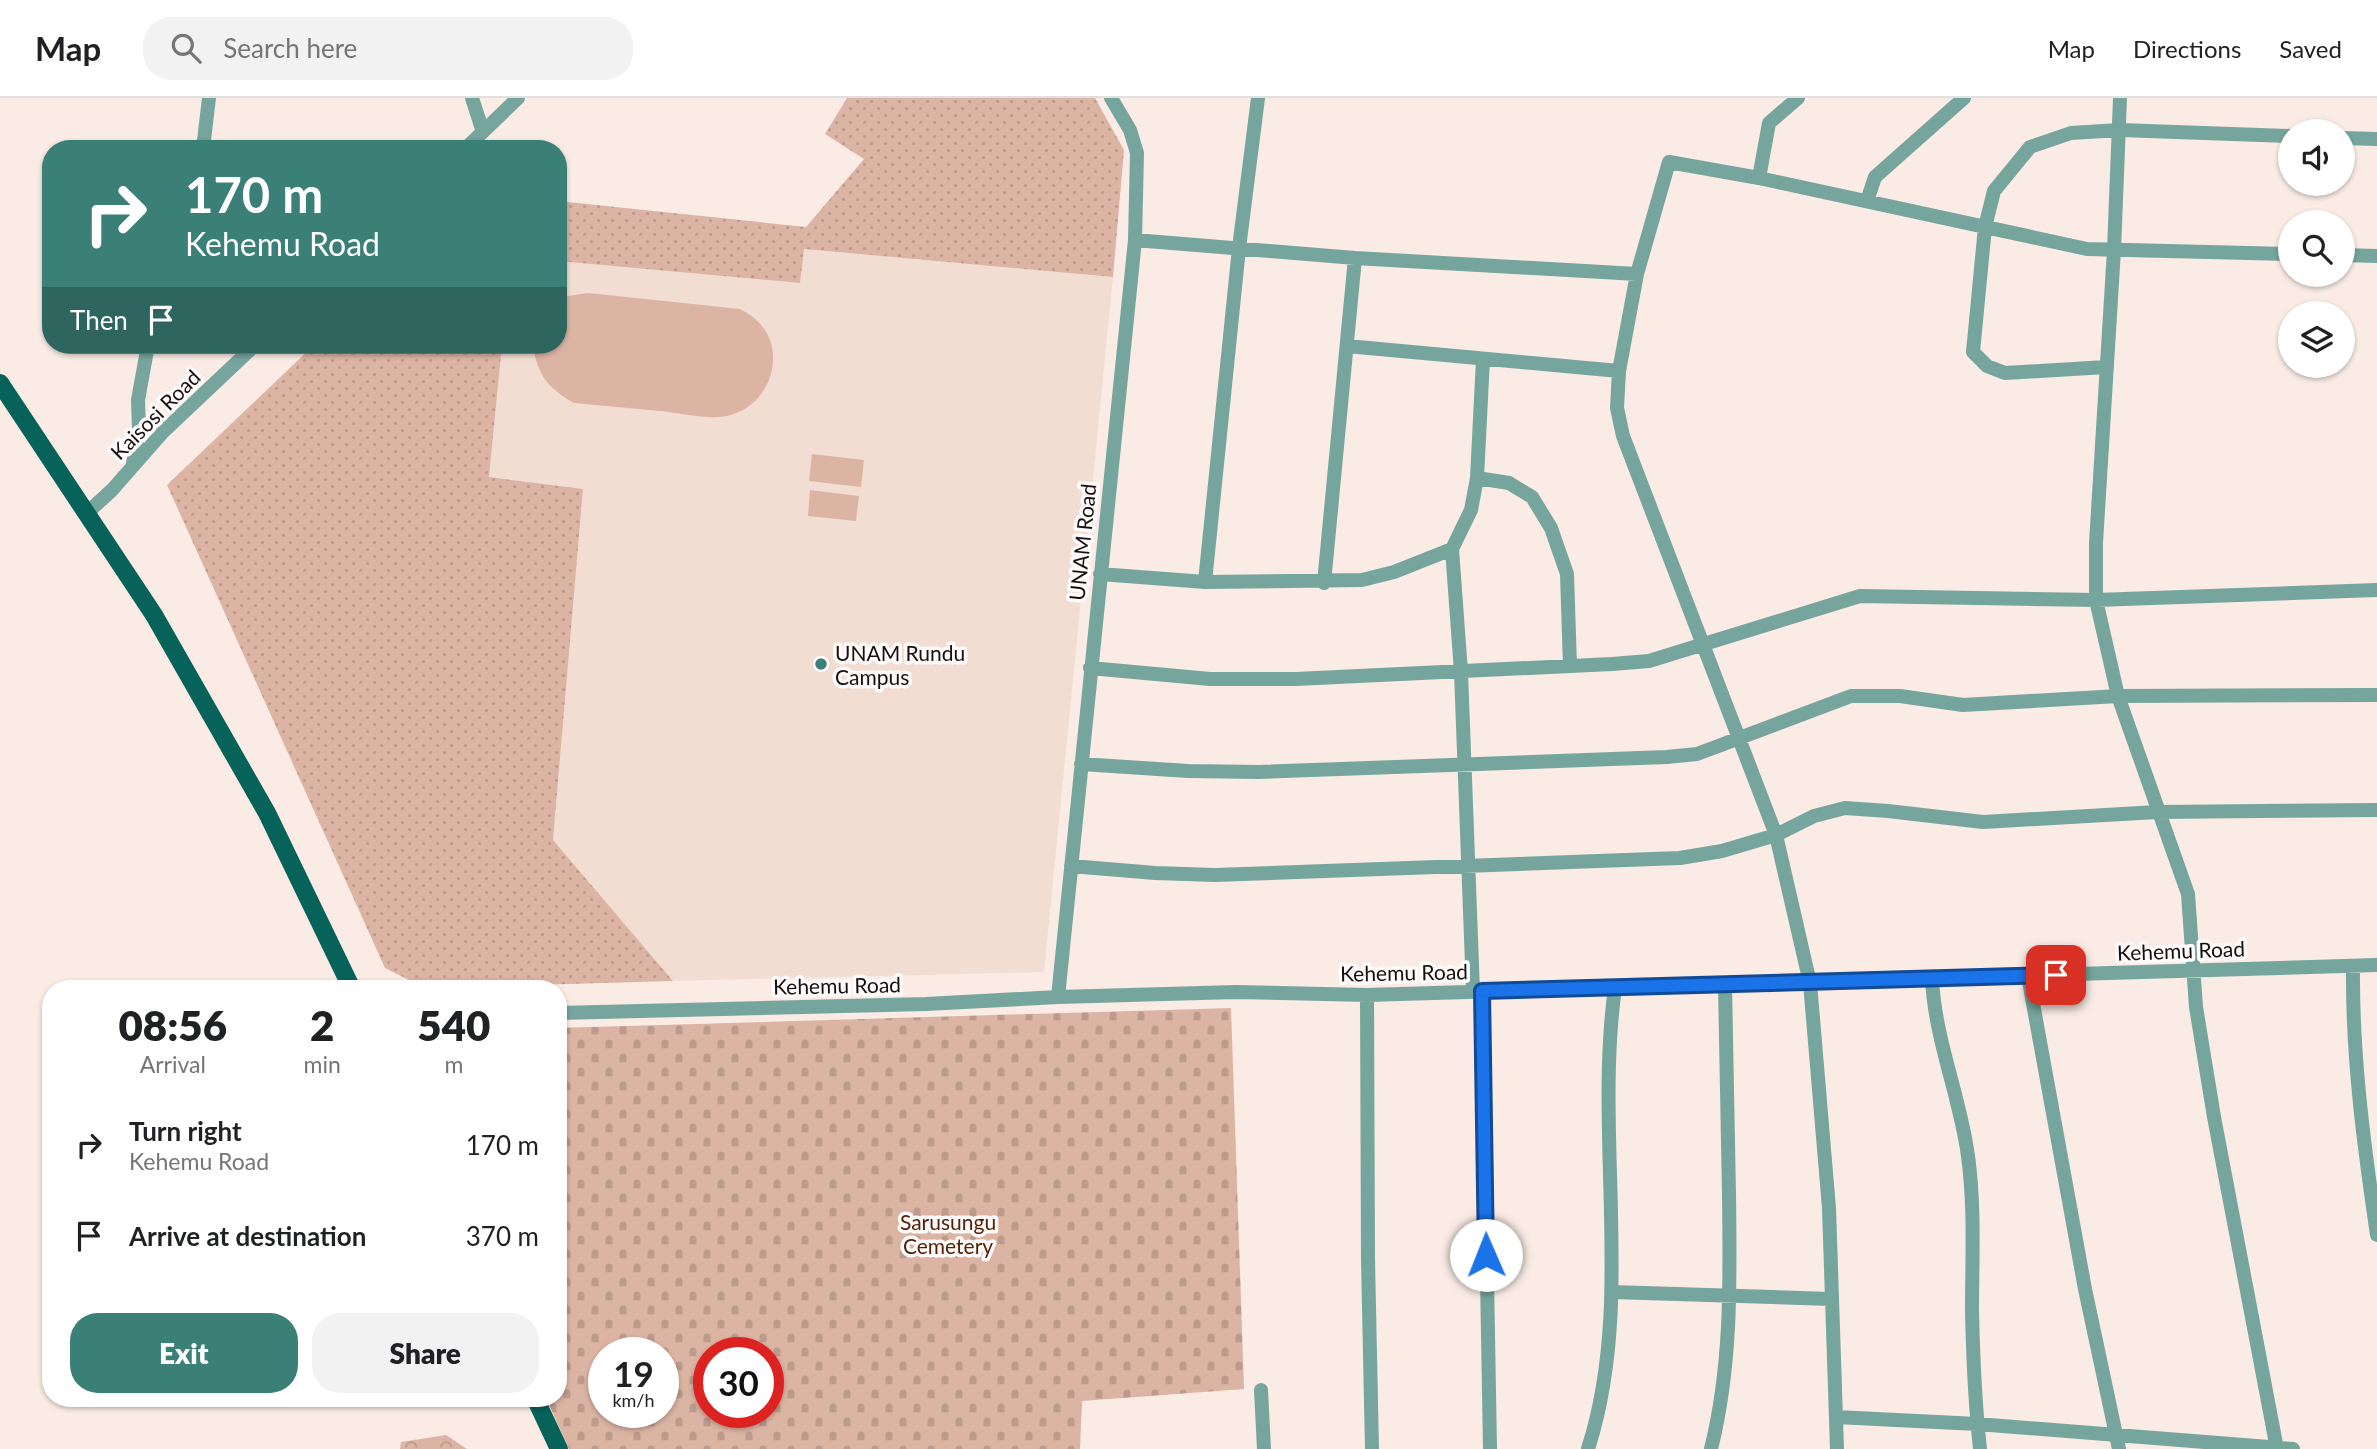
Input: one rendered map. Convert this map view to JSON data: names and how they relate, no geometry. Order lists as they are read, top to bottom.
{
  "streets": {
    "street": ["Kaisosi Road", "UNAM Road", "Kehemu Road"]
  },
  "crossings": [
    ["UNAM Road", "Kehemu Road"]
  ],
  "parks": ["Sarusungu Cemetery"],
  "places": ["UNAM Rundu Campus"],
  "page": {
    "header": "Map",
    "search": "Search here",
    "nav": ["Map", "Directions", "Saved"],
    "turn": ["170 m", "Kehemu Road"],
    "then": "Then",
    "eta": [
      "08:56",
      "Arrival",
      "2",
      "min",
      "540",
      "m"
    ],
    "list": [
      {
        "name": "Turn right",
        "note": "Kehemu Road",
        "value": "170 m"
      },
      {
        "name": "Arrive at destination",
        "value": "370 m"
      }
    ],
    "buttons": ["Exit", "Share"],
    "speed": "19 km/h",
    "limit": "30"
  }
}
